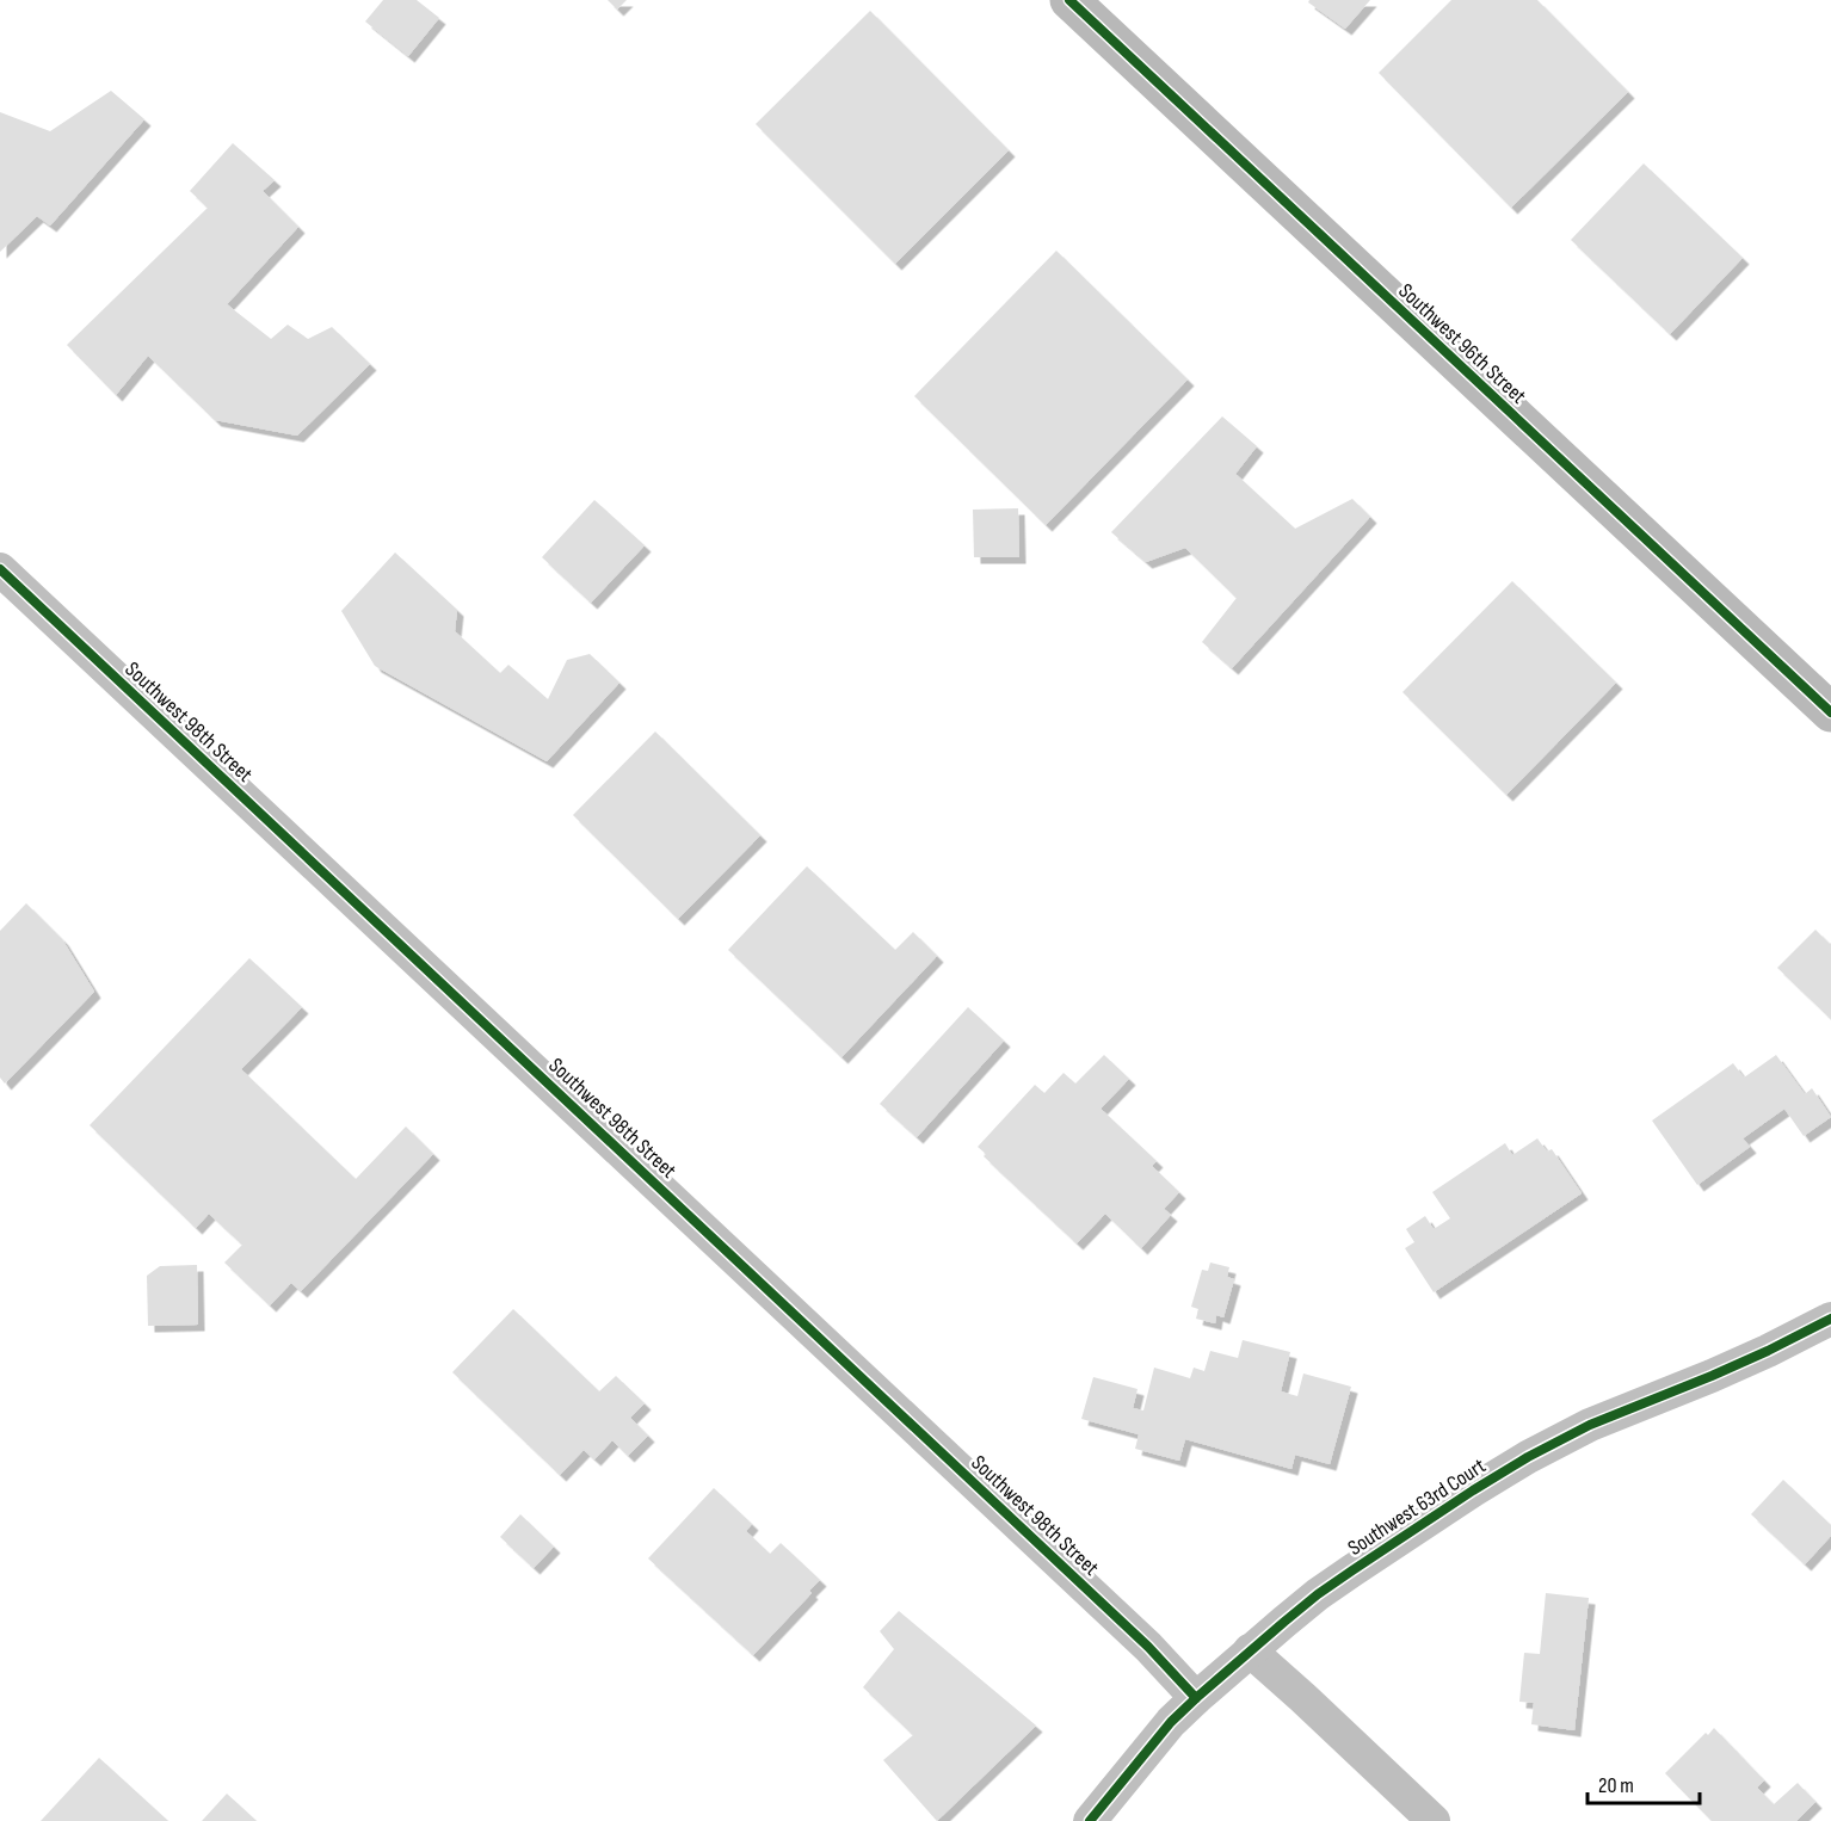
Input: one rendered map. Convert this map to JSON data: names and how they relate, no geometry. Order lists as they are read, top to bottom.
{
  "streets": {
    "street": ["Southwest 96th Street", "Southwest 98th Street", "Southwest 63rd Court"]
  },
  "crossings": [
    ["Southwest 98th Street", "Southwest 63rd Court"]
  ],
  "scale_bar": "20 m"
}
